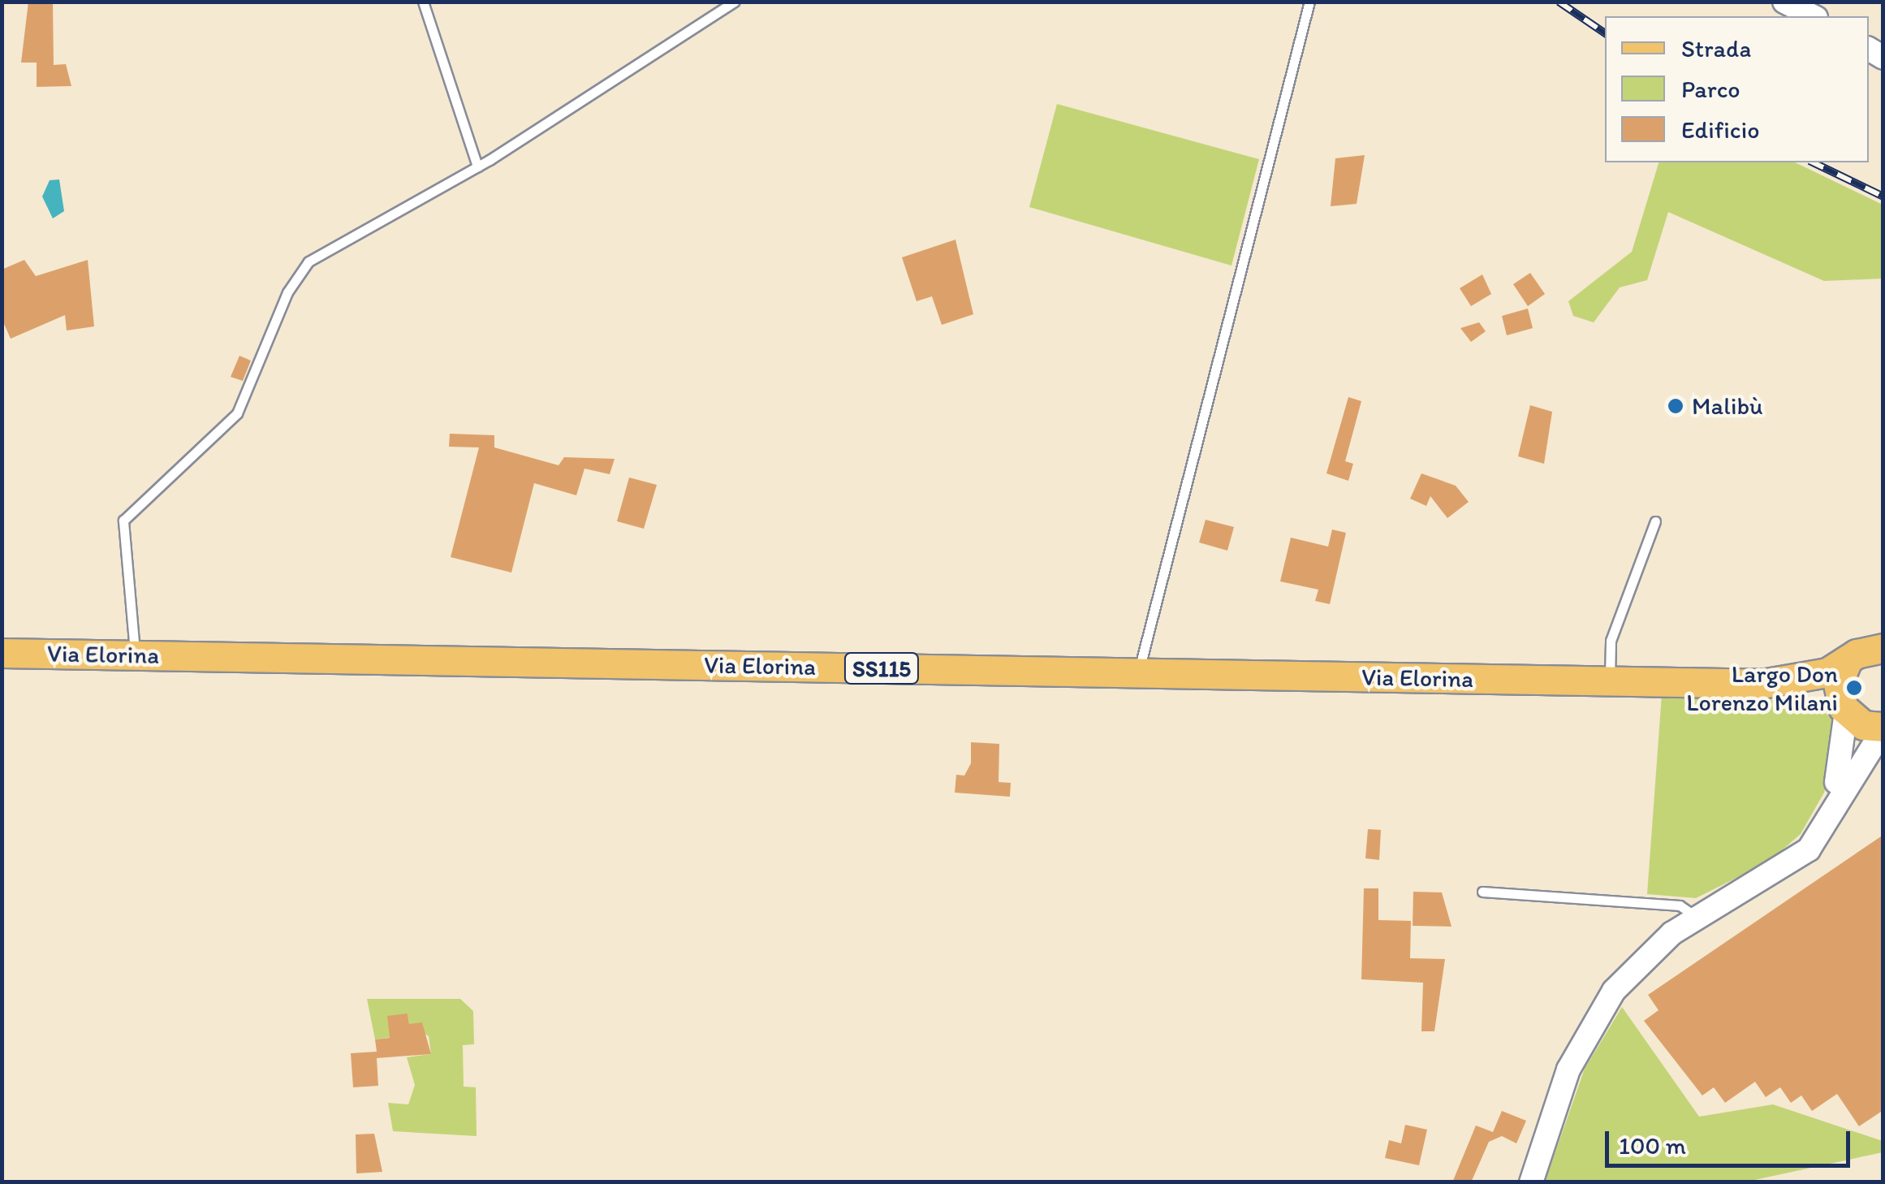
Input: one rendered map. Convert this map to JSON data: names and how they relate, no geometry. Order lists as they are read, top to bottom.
{
  "streets": {
    "main road": ["Via Elorina", "SS115"]
  },
  "places": ["Malibù", "Largo Don Lorenzo Milani"],
  "legend": ["Strada", "Parco", "Edificio"],
  "scale_bar": "100 m"
}
